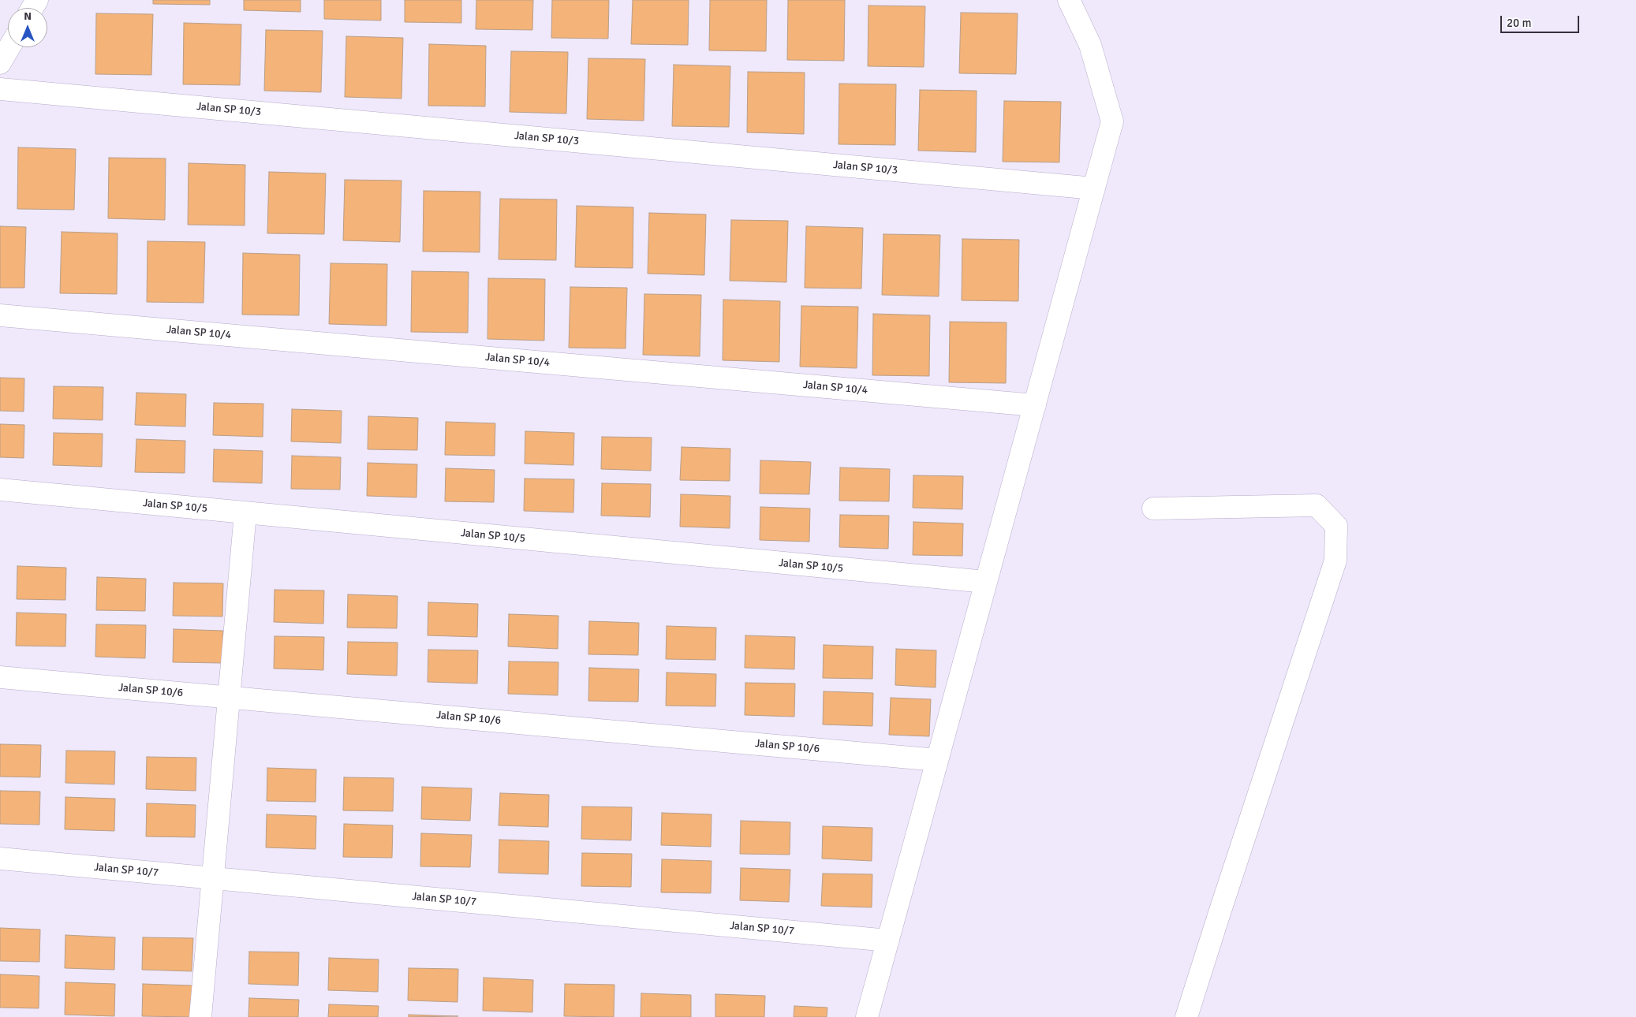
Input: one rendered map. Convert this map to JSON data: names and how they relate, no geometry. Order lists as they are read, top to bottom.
{
  "streets": {
    "street": [
      "Jalan SP 10/3",
      "Jalan SP 10/4",
      "Jalan SP 10/5",
      "Jalan SP 10/6",
      "Jalan SP 10/7"
    ]
  },
  "scale_bar": "20 m",
  "north": "top"
}
